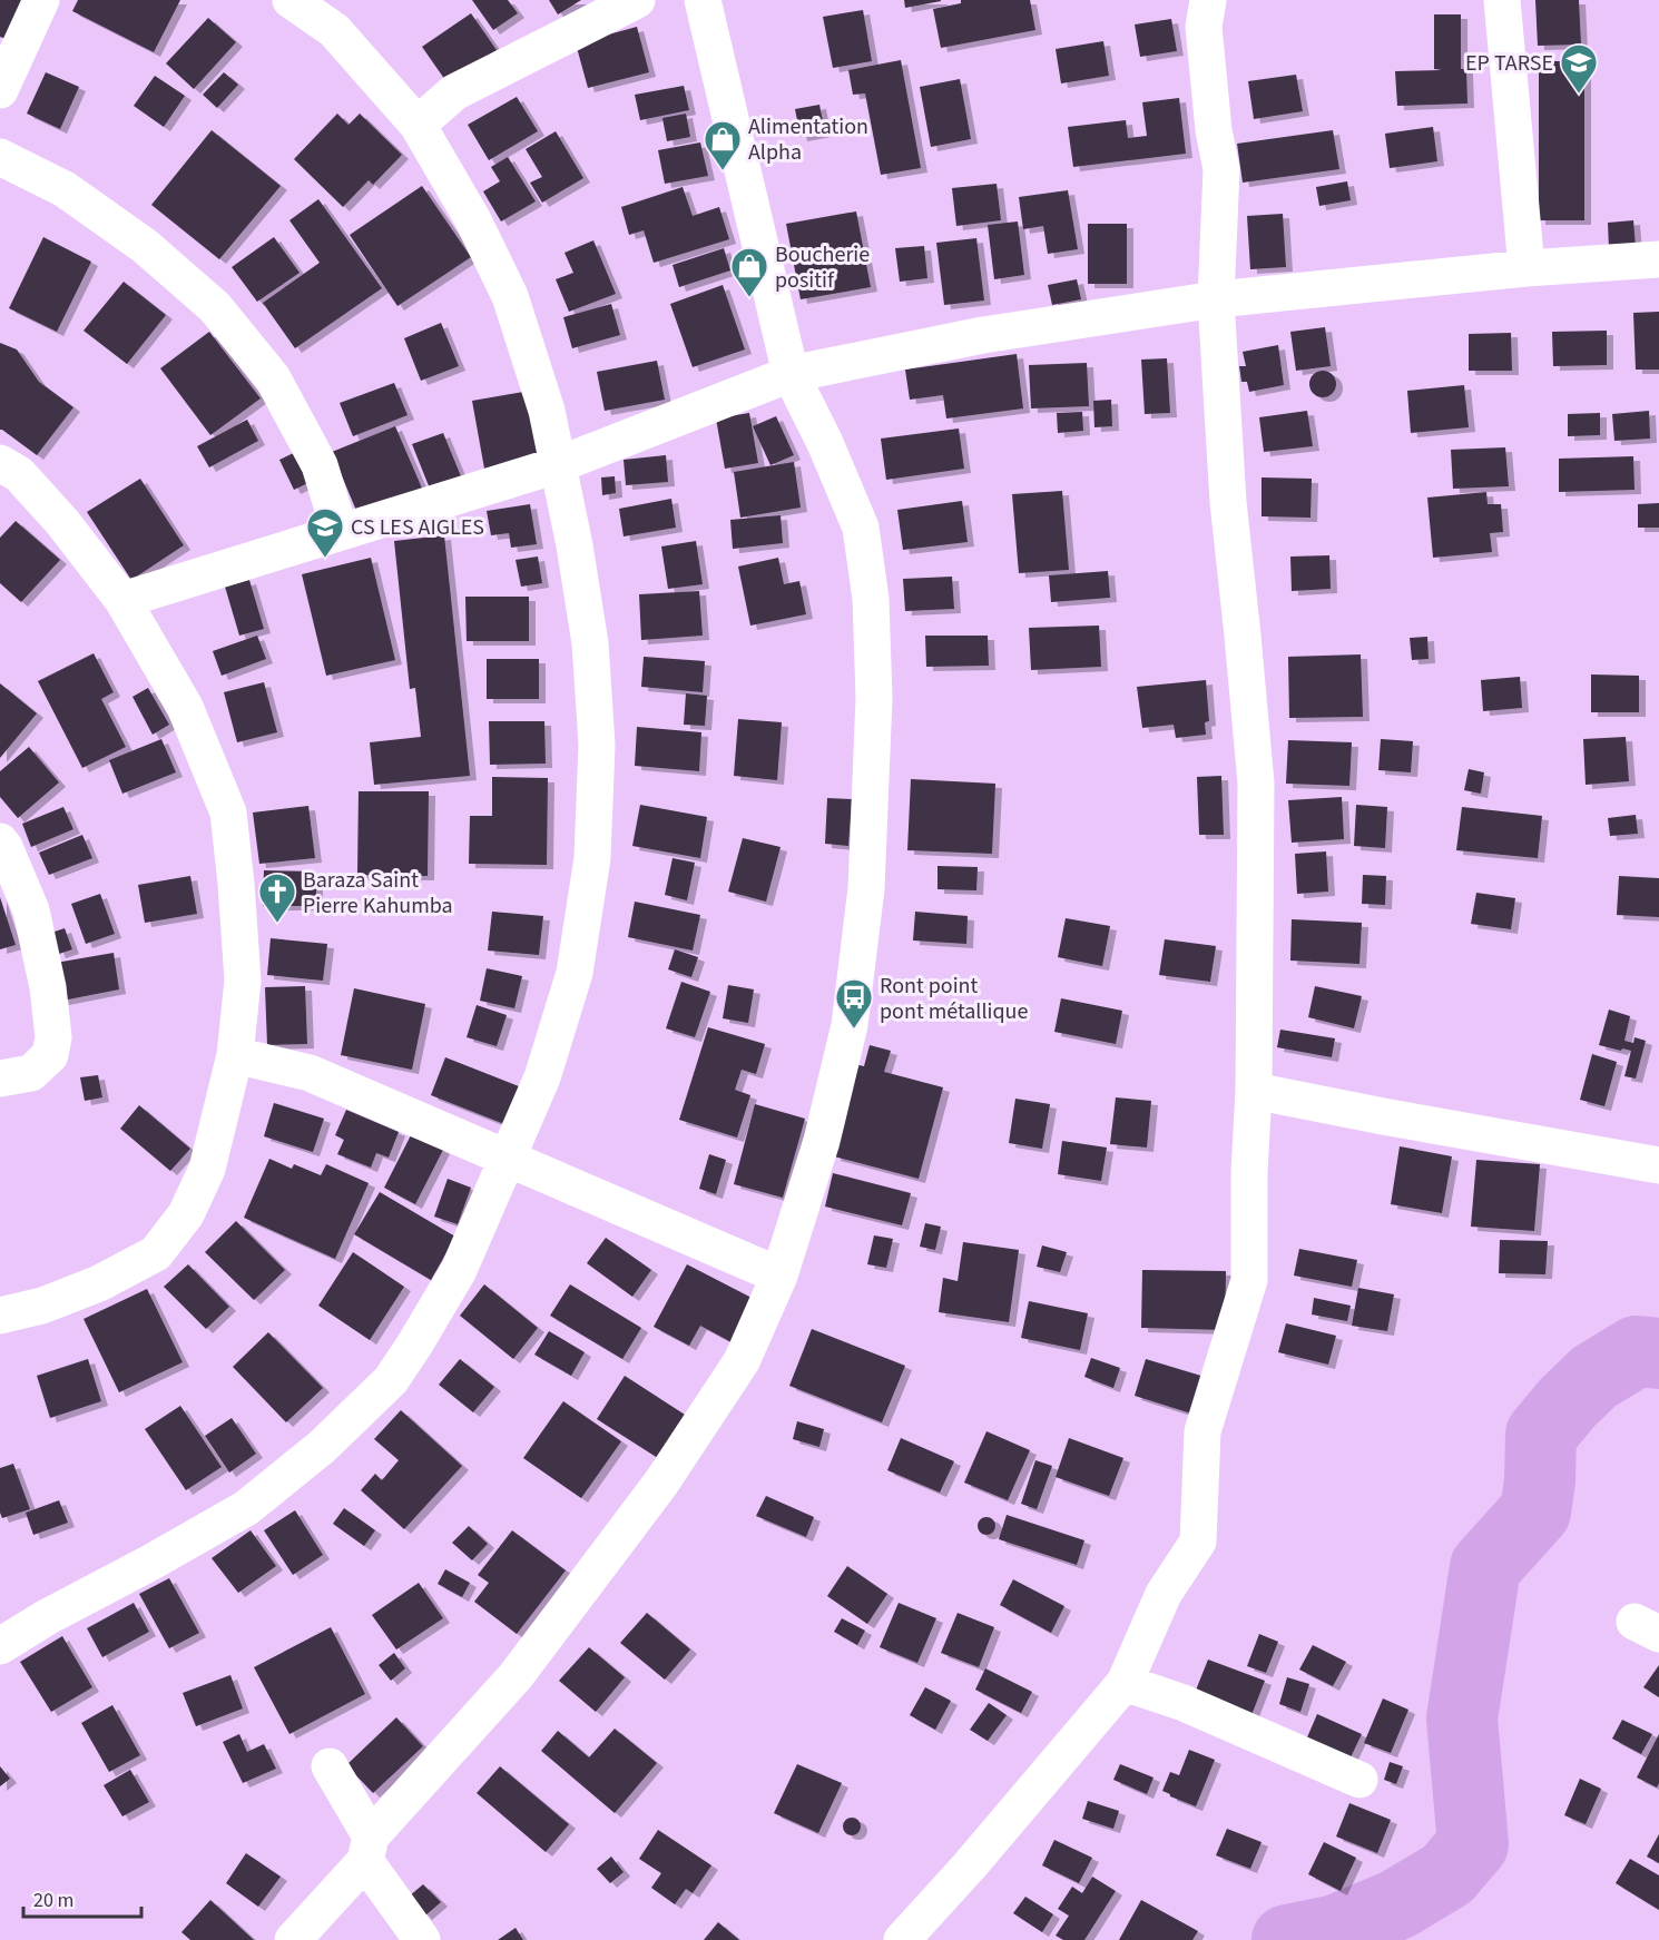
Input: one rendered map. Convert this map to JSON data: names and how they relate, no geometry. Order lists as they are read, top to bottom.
{
  "places": {
    "school or university": ["EP TARSE", "CS LES AIGLES"],
    "shop": ["Alimentation Alpha", "Boucherie positif"],
    "church": ["Baraza Saint Pierre Kahumba"],
    "bus stop": ["Ront point pont métallique"]
  },
  "scale_bar": "20 m"
}
